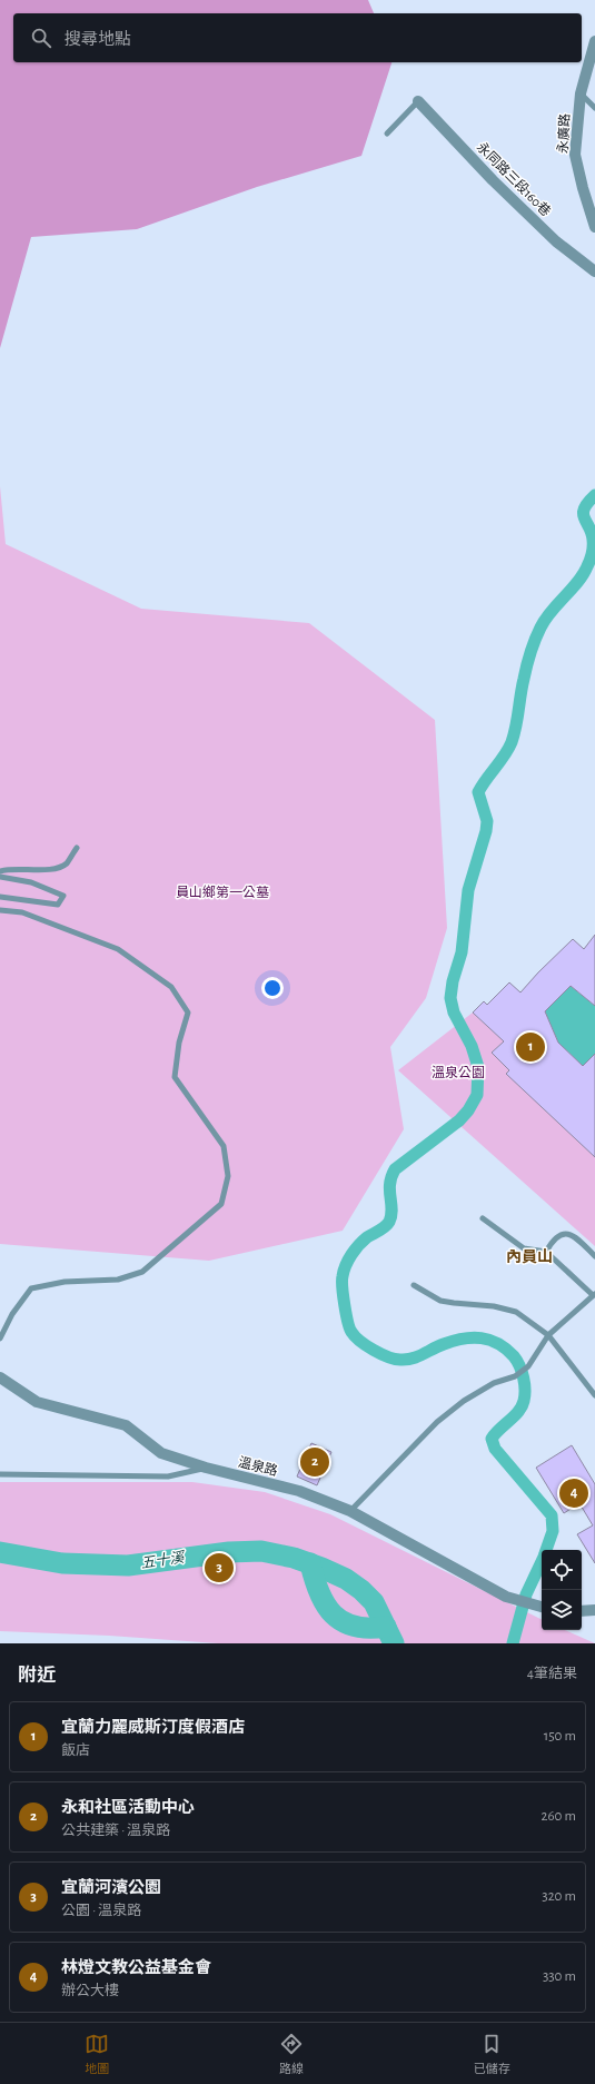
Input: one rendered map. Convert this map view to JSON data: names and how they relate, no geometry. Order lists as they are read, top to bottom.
{
  "streets": {
    "street": ["永廣路", "永同路三段160巷", "溫泉路"]
  },
  "districts": ["內員山"],
  "water": ["五十溪"],
  "parks": ["員山鄉第一公墓", "溫泉公園"],
  "page": {
    "search": "搜尋地點",
    "pins": [
      "1",
      "2",
      "4",
      "3"
    ],
    "heading": ["附近", "4筆結果"],
    "list": [
      {
        "mark": "1",
        "name": "宜蘭力麗威斯汀度假酒店",
        "note": "飯店",
        "value": "150 m"
      },
      {
        "mark": "2",
        "name": "永和社區活動中心",
        "note": "公共建築 · 溫泉路",
        "value": "260 m"
      },
      {
        "mark": "3",
        "name": "宜蘭河濱公園",
        "note": "公園 · 溫泉路",
        "value": "320 m"
      },
      {
        "mark": "4",
        "name": "林燈文教公益基金會",
        "note": "辦公大樓",
        "value": "330 m"
      }
    ],
    "nav": ["地圖", "路線", "已儲存"]
  }
}
